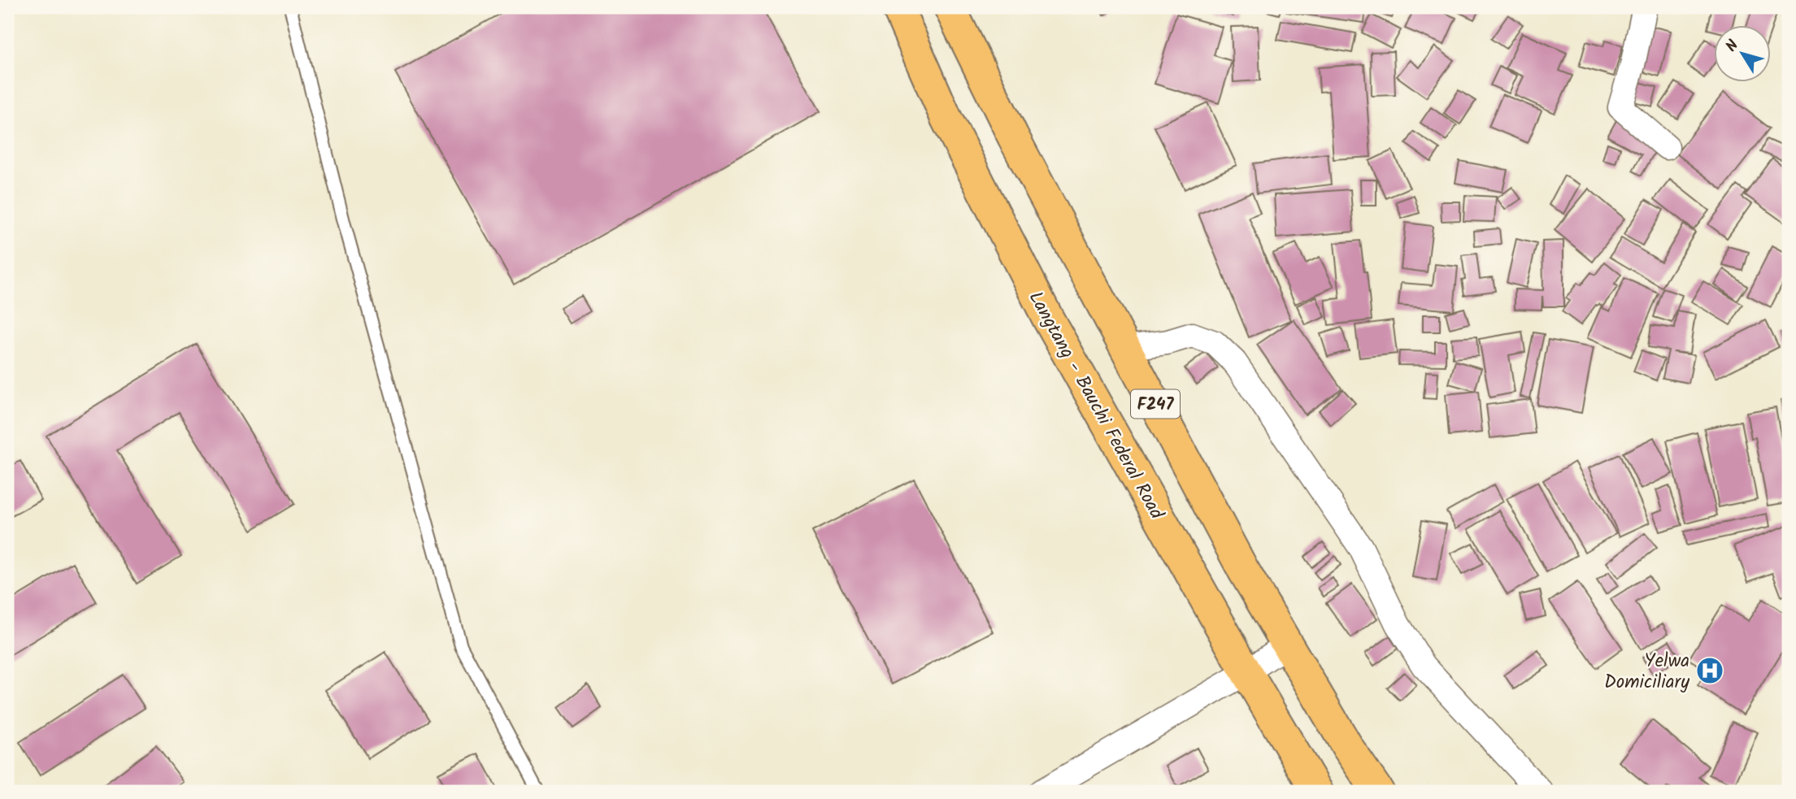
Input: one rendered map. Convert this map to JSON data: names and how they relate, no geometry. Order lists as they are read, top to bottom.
{
  "streets": {
    "main road": ["F247", "Langtang - Bauchi Federal Road"]
  },
  "places": {
    "hospital": ["Yelwa Domiciliary"]
  },
  "north": "top left"
}
